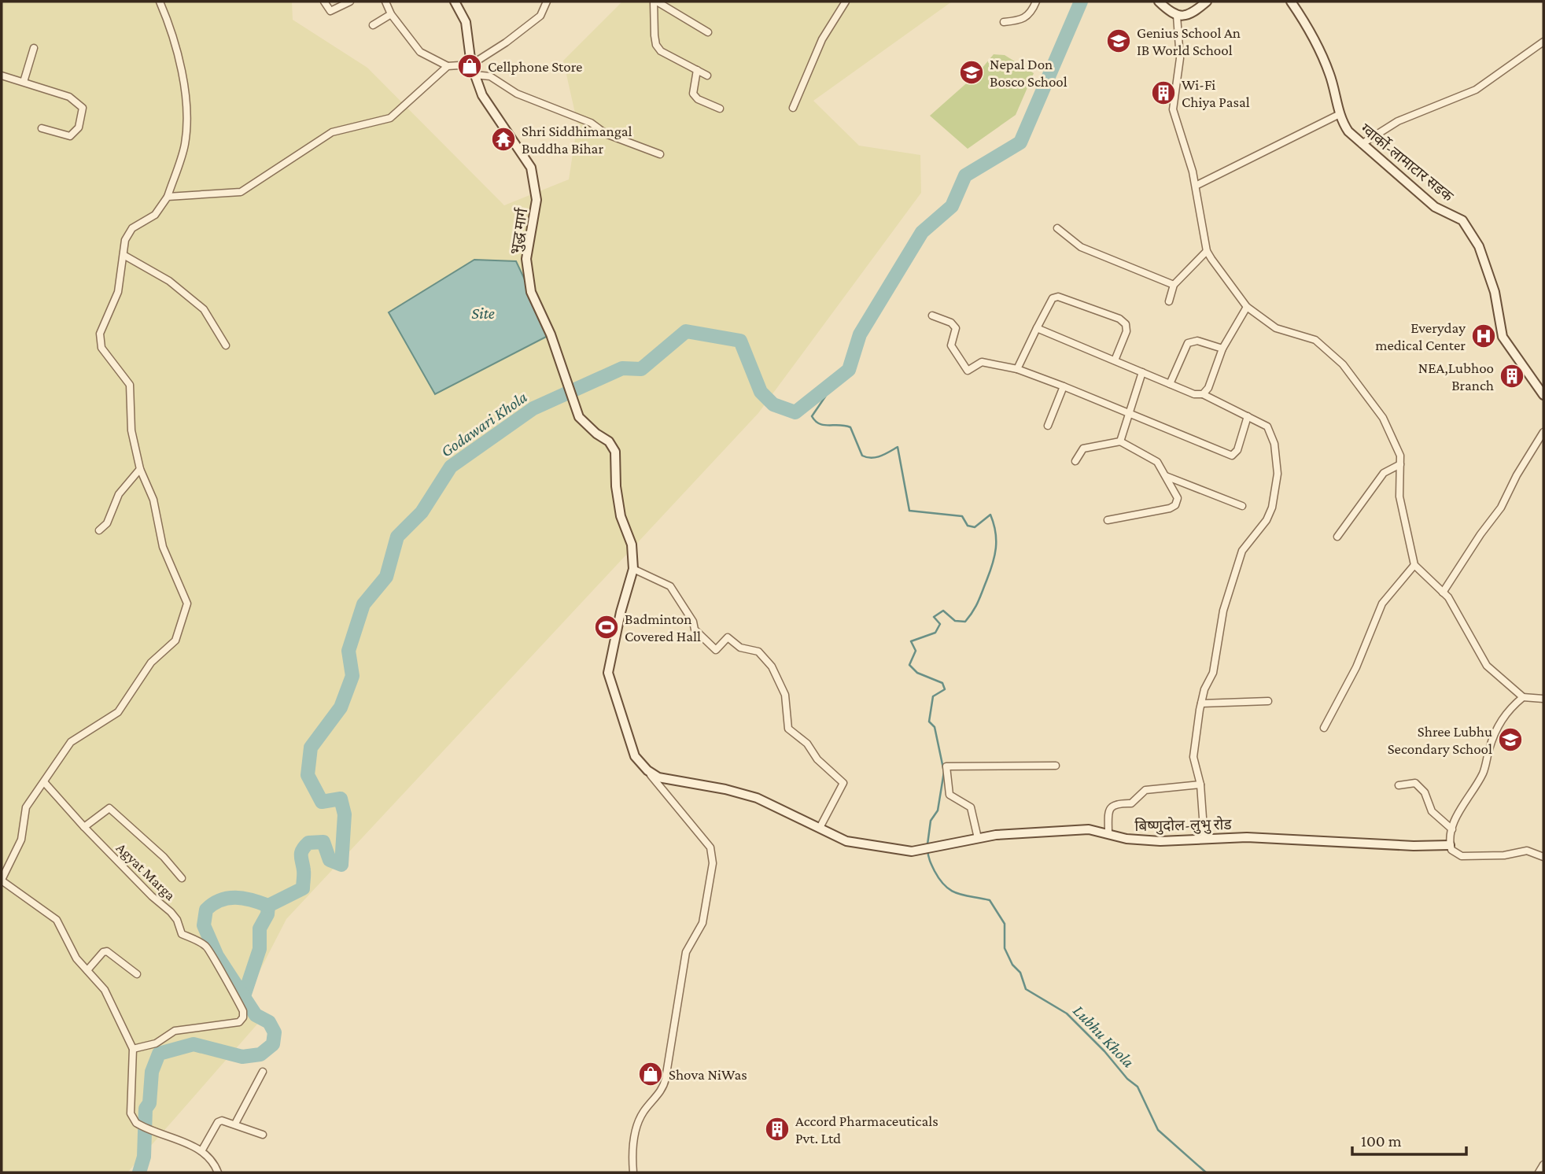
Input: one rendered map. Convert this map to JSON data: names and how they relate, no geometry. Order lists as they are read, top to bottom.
{
  "streets": {
    "street": [
      "ग्वार्को-लामाटार सडक",
      "भुद्ध मार्ग",
      "बिष्णुदोल-लुभु रोड",
      "Agyat Marga"
    ]
  },
  "water": ["Site", "Godawari Khola", "Lubhu Khola"],
  "places": {
    "school or university": ["Genius School An IB World School", "Nepal Don Bosco School", "Shree Lubhu Secondary School"],
    "shop": ["Cellphone Store", "Shova NiWas"],
    "building": ["Wi-Fi Chiya Pasal", "NEA,Lubhoo Branch", "Accord Pharmaceuticals Pvt. Ltd"],
    "temple": ["Shri Siddhimangal Buddha Bihar"],
    "hospital": ["Everyday medical Center"],
    "sports": ["Badminton Covered Hall"]
  },
  "scale_bar": "100 m"
}
